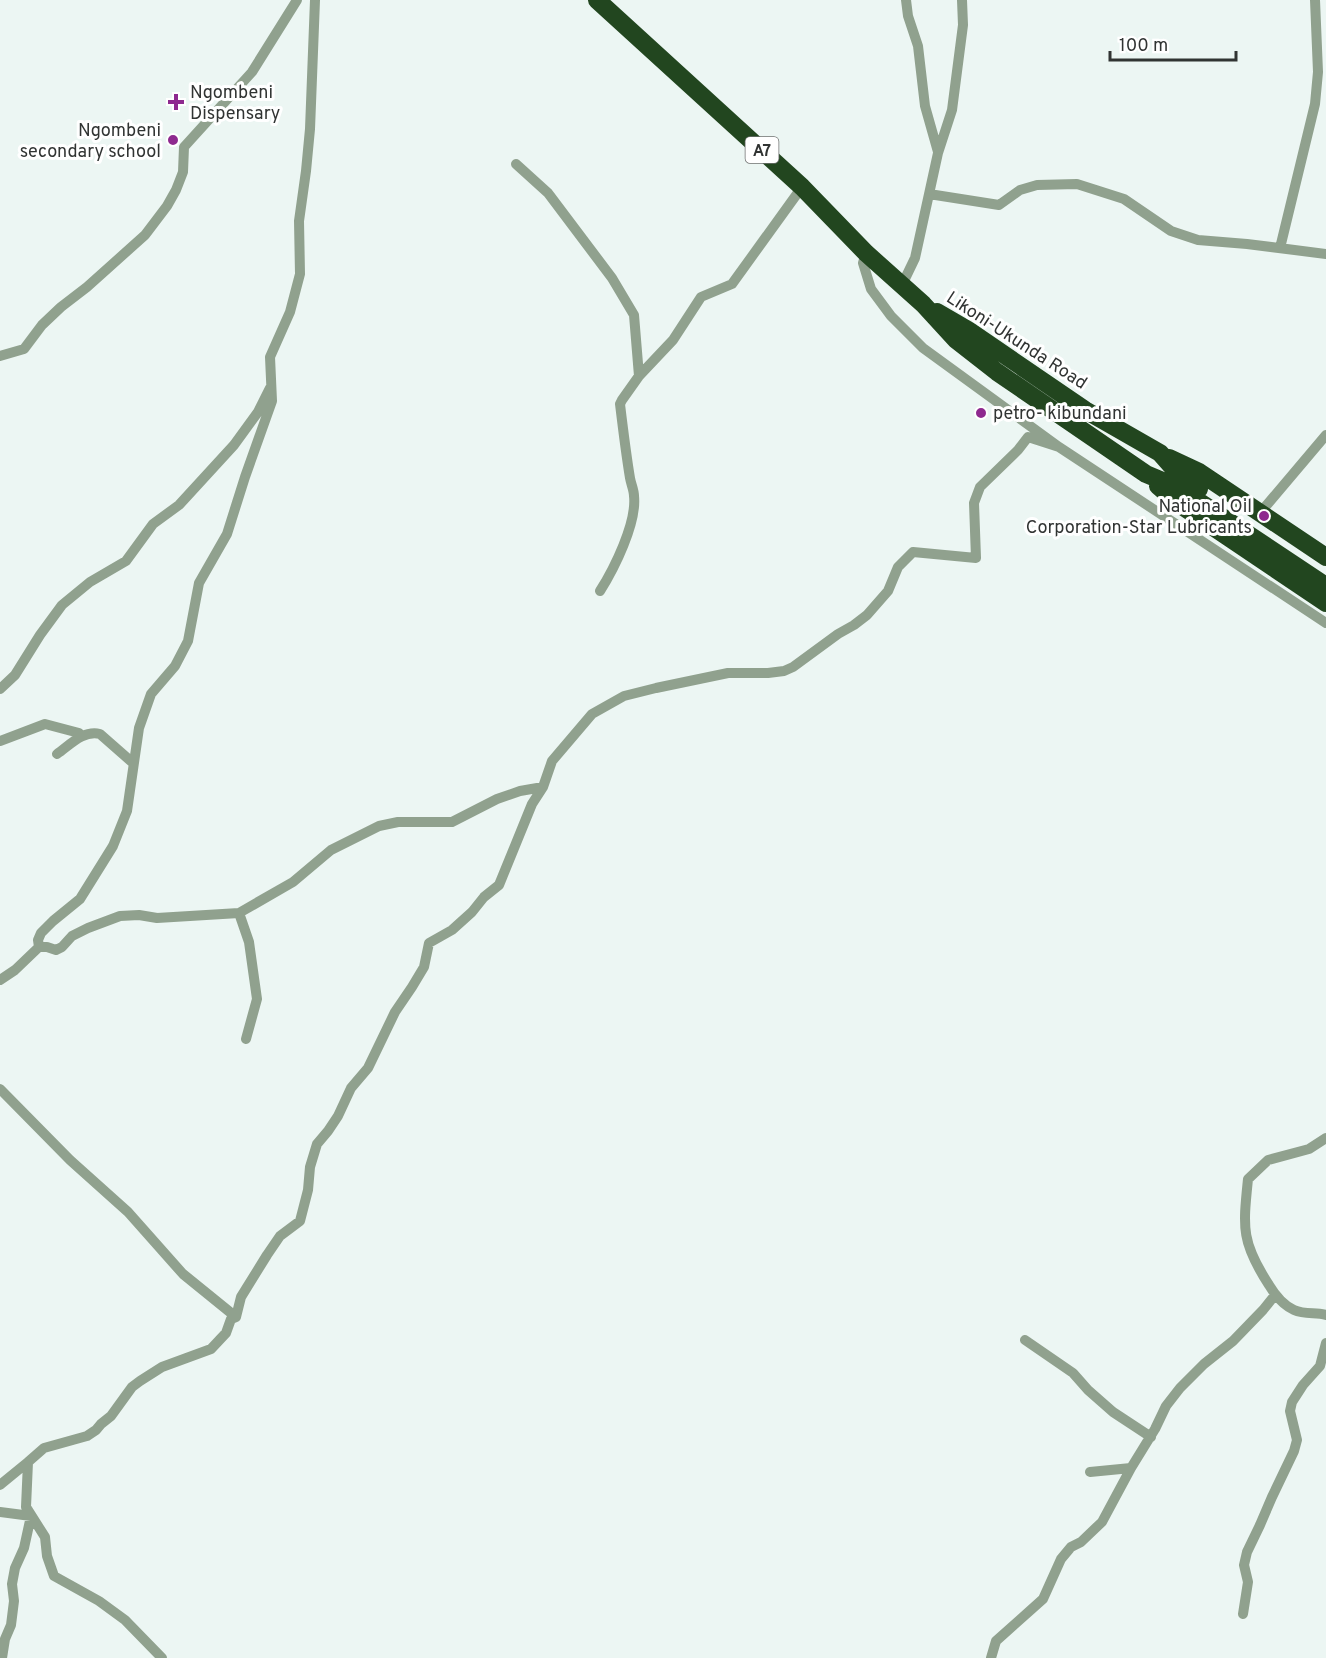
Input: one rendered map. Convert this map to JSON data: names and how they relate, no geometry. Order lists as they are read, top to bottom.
{
  "streets": {
    "highway": ["A7", "Likoni-Ukunda Road"]
  },
  "places": {
    "health": ["Ngombeni Dispensary"],
    "other": ["Ngombeni secondary school", "petro- kibundani", "National Oil Corporation-Star Lubricants"]
  },
  "scale_bar": "100 m"
}
